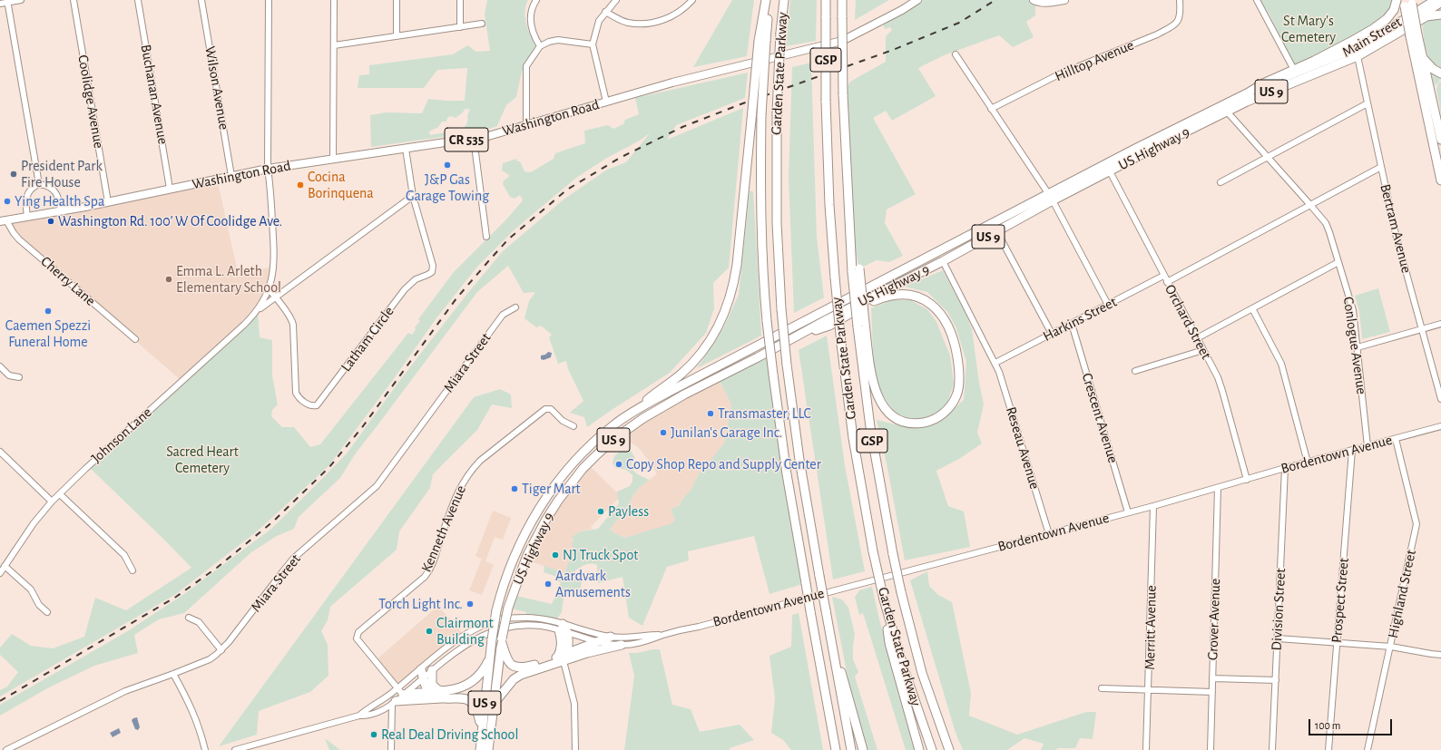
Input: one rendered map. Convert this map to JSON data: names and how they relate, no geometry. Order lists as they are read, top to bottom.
{
  "streets": {
    "highway": [
      "GSP",
      "Garden State Parkway",
      "US 9",
      "US Highway 9"
    ],
    "main road": ["Main Street", "Washington Road", "CR 535"],
    "street": [
      "Hilltop Avenue",
      "Wilson Avenue",
      "Buchanan Avenue",
      "Coolidge Avenue",
      "Bertram Avenue",
      "Cherry Lane",
      "Harkins Street",
      "Orchard Street",
      "Latham Circle",
      "Conlogue Avenue",
      "Miara Street",
      "Crescent Avenue",
      "Johnson Lane",
      "Reseau Avenue",
      "Bordentown Avenue",
      "Kenneth Avenue",
      "Highland Street",
      "Prospect Street",
      "Division Street",
      "Grover Avenue",
      "Merritt Avenue"
    ]
  },
  "crossings": [
    ["Main Street", "US 9"],
    ["Main Street", "US Highway 9"],
    ["GSP", "Garden State Parkway"],
    ["Wilson Avenue", "Washington Road"],
    ["US 9", "US Highway 9"],
    ["Buchanan Avenue", "Washington Road"],
    ["Coolidge Avenue", "Washington Road"],
    ["Washington Road", "Cherry Lane"],
    ["Washington Road", "Latham Circle"],
    ["Washington Road", "Johnson Lane"],
    ["US Highway 9", "Bertram Avenue"],
    ["US Highway 9", "Orchard Street"],
    ["US Highway 9", "Conlogue Avenue"],
    ["US Highway 9", "Reseau Avenue"],
    ["Harkins Street", "Orchard Street"],
    ["Harkins Street", "Crescent Avenue"],
    ["Harkins Street", "Reseau Avenue"],
    ["Orchard Street", "Bordentown Avenue"],
    ["Latham Circle", "Johnson Lane"],
    ["Conlogue Avenue", "Bordentown Avenue"],
    ["Crescent Avenue", "Bordentown Avenue"],
    ["Reseau Avenue", "Bordentown Avenue"],
    ["Bordentown Avenue", "Kenneth Avenue"],
    ["Bordentown Avenue", "Highland Street"],
    ["Bordentown Avenue", "Prospect Street"],
    ["Bordentown Avenue", "Division Street"],
    ["Bordentown Avenue", "Grover Avenue"],
    ["Bordentown Avenue", "Merritt Avenue"]
  ],
  "parks": ["St Mary's Cemetery", "Sacred Heart Cemetery"],
  "places": [
    "J&P Gas Garage Towing",
    "President Park Fire House",
    "Cocina Borinquena",
    "Ying Health Spa",
    "Washington Rd. 100' W Of Coolidge Ave.",
    "Emma L. Arleth Elementary School",
    "Caemen Spezzi Funeral Home",
    "Transmaster, LLC",
    "Junilan's Garage Inc.",
    "Copy Shop Repo and Supply Center",
    "Tiger Mart",
    "Payless",
    "NJ Truck Spot",
    "Aardvark Amusements",
    "Torch Light Inc.",
    "Clairmont Building",
    "Real Deal Driving School"
  ],
  "scale_bar": "100 m"
}
